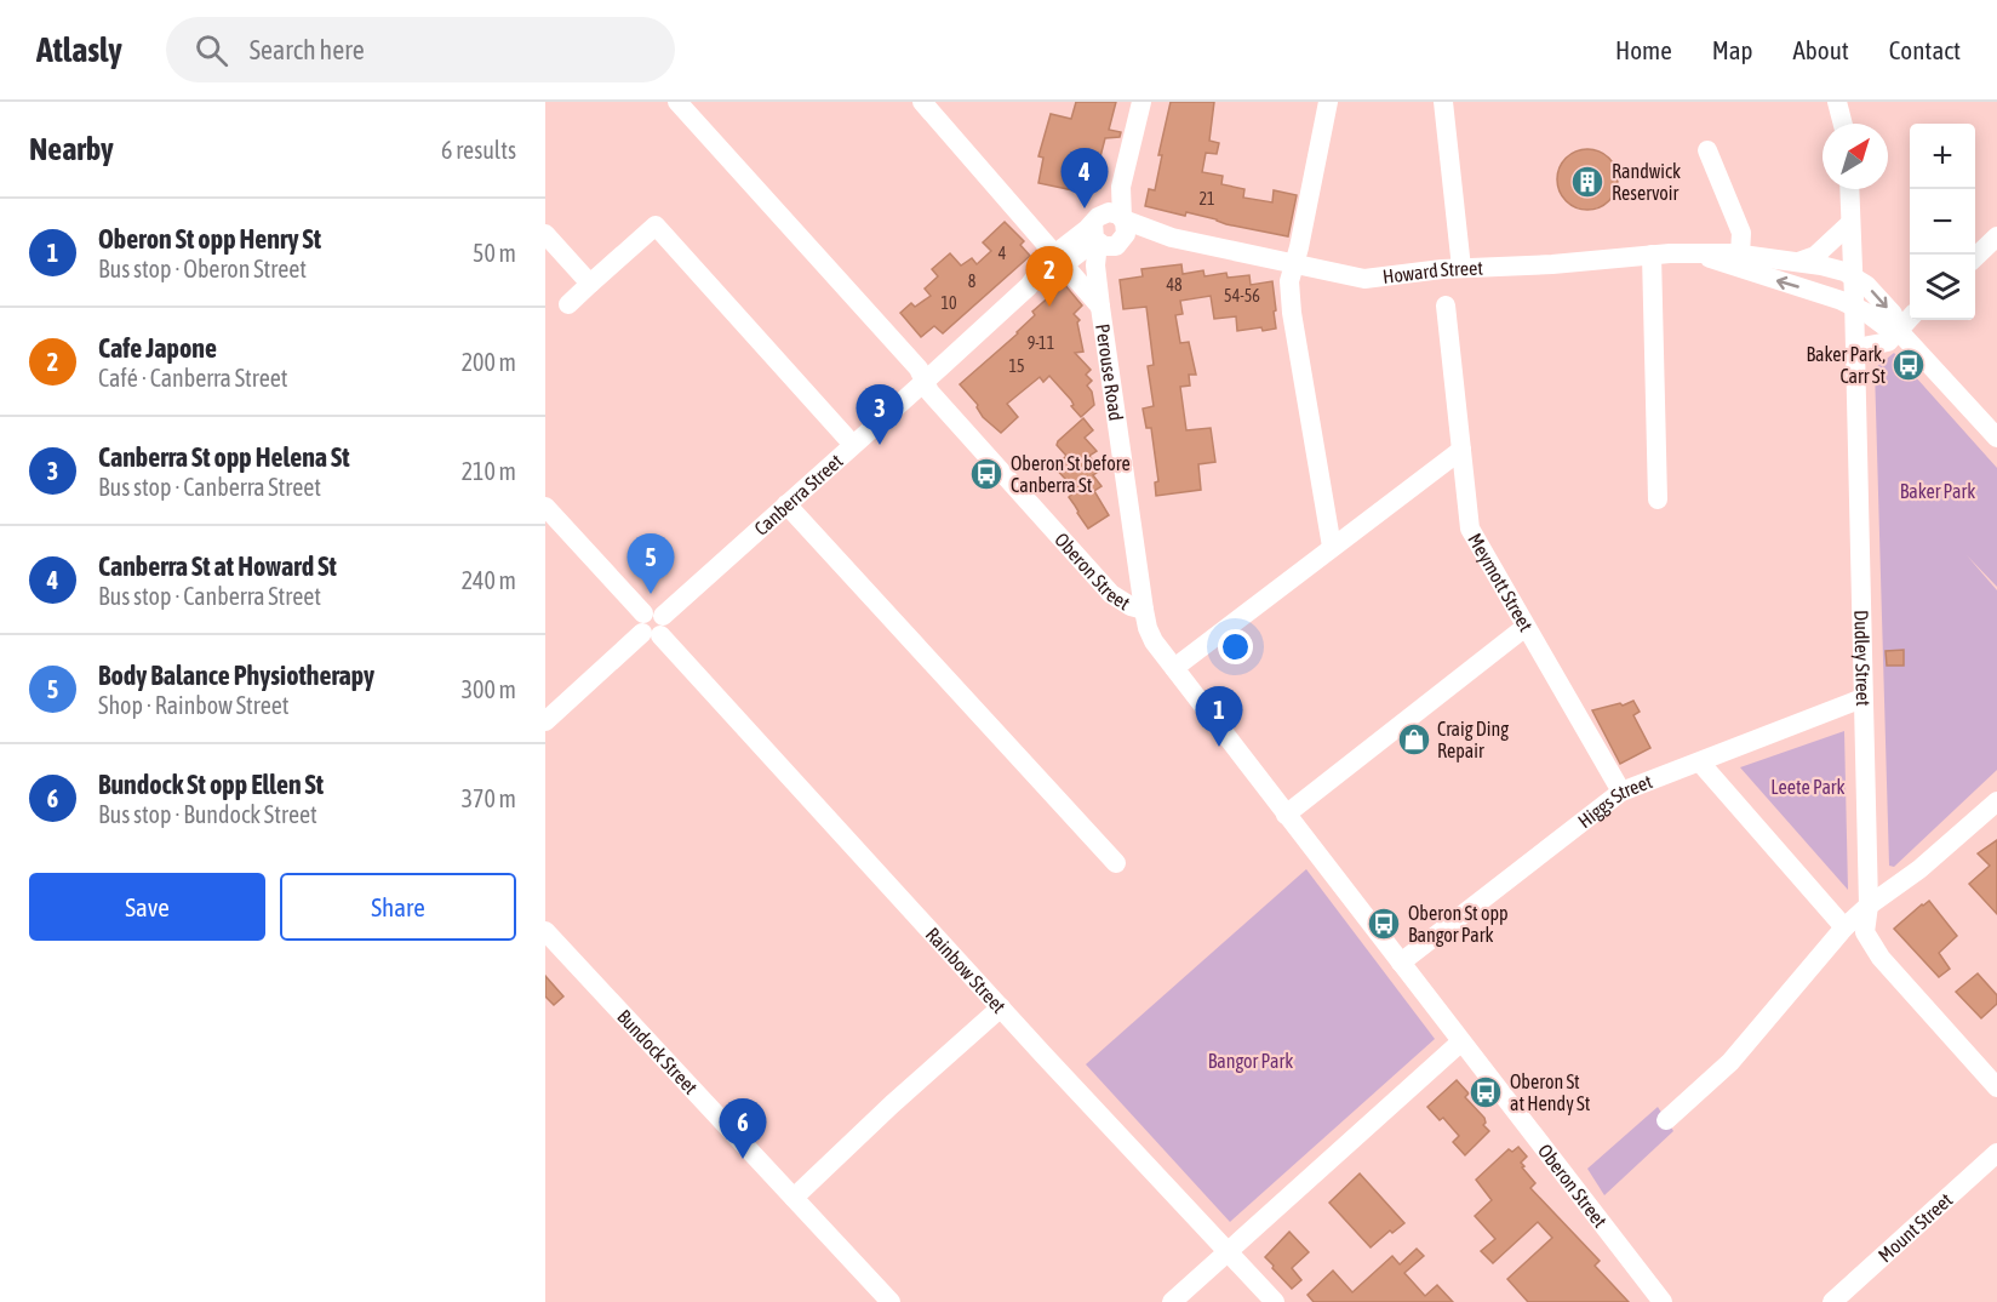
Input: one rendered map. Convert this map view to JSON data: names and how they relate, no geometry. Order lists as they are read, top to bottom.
{
  "streets": {
    "street": [
      "Howard Street",
      "Perouse Road",
      "Canberra Street",
      "Oberon Street",
      "Meymott Street",
      "Dudley Street",
      "Higgs Street",
      "Rainbow Street",
      "Bundock Street",
      "Mount Street"
    ]
  },
  "crossings": [
    ["Howard Street", "Perouse Road"],
    ["Howard Street", "Canberra Street"],
    ["Howard Street", "Dudley Street"],
    ["Perouse Road", "Canberra Street"],
    ["Perouse Road", "Oberon Street"],
    ["Canberra Street", "Oberon Street"],
    ["Canberra Street", "Rainbow Street"],
    ["Oberon Street", "Higgs Street"],
    ["Meymott Street", "Higgs Street"],
    ["Dudley Street", "Higgs Street"]
  ],
  "parks": ["Baker Park", "Leete Park", "Bangor Park"],
  "places": {
    "building": ["Randwick Reservoir"],
    "bus stop": [
      "Baker Park, Carr St",
      "Oberon St before Canberra St",
      "Oberon St opp Bangor Park",
      "Oberon St at Hendy St"
    ],
    "shop": ["Craig Ding Repair"]
  },
  "house_numbers": [
    "21",
    "4",
    "8",
    "48",
    "54-56",
    "10",
    "9-11",
    "15"
  ],
  "north": "top right",
  "page": {
    "header": "Atlasly",
    "search": "Search here",
    "nav": [
      "Home",
      "Map",
      "About",
      "Contact"
    ],
    "heading": ["Nearby", "6 results"],
    "map_buttons": ["+", "−"],
    "pins": [
      "4",
      "2",
      "3",
      "5",
      "1",
      "6"
    ],
    "list": [
      {
        "mark": "1",
        "name": "Oberon St opp Henry St",
        "note": "Bus stop · Oberon Street",
        "value": "50 m"
      },
      {
        "mark": "2",
        "name": "Cafe Japone",
        "note": "Café · Canberra Street",
        "value": "200 m"
      },
      {
        "mark": "3",
        "name": "Canberra St opp Helena St",
        "note": "Bus stop · Canberra Street",
        "value": "210 m"
      },
      {
        "mark": "4",
        "name": "Canberra St at Howard St",
        "note": "Bus stop · Canberra Street",
        "value": "240 m"
      },
      {
        "mark": "5",
        "name": "Body Balance Physiotherapy",
        "note": "Shop · Rainbow Street",
        "value": "300 m"
      },
      {
        "mark": "6",
        "name": "Bundock St opp Ellen St",
        "note": "Bus stop · Bundock Street",
        "value": "370 m"
      }
    ],
    "buttons": ["Save", "Share"]
  }
}
